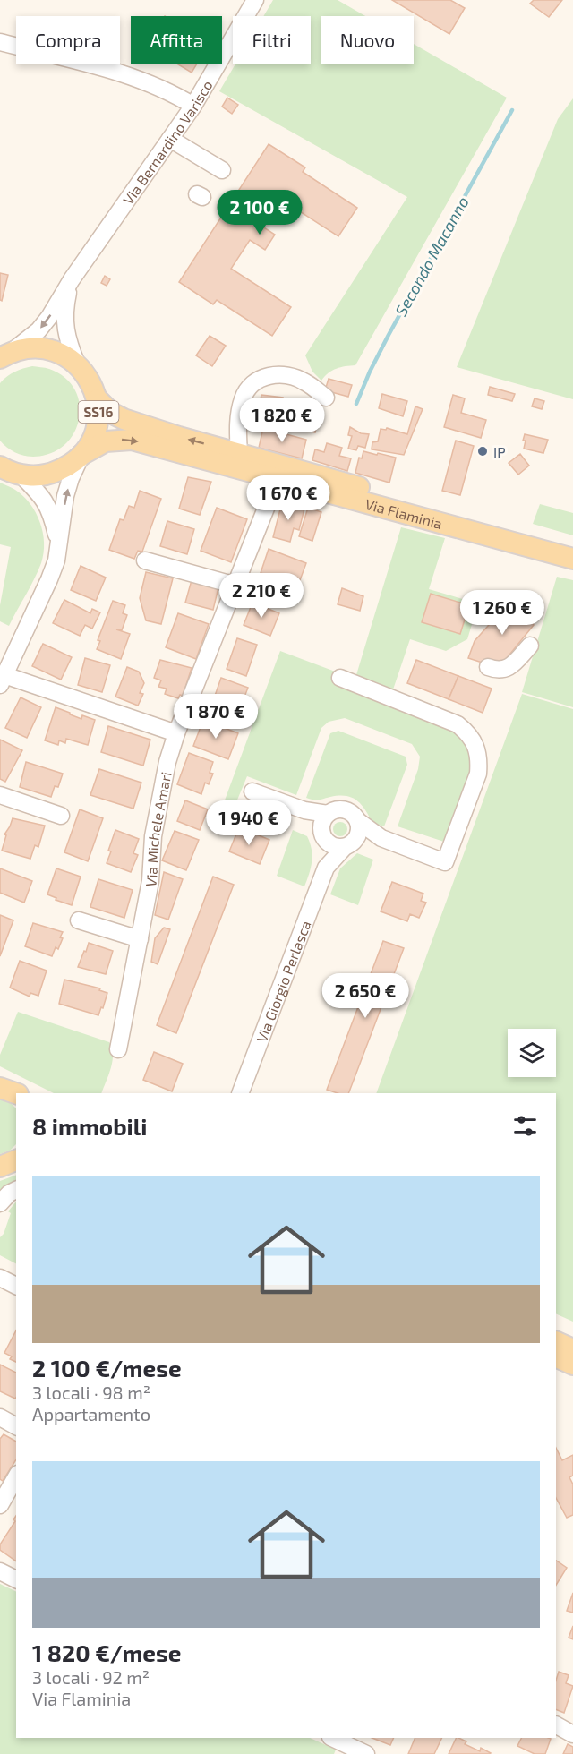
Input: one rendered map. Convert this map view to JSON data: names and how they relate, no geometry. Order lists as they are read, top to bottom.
{
  "streets": {
    "main road": ["SS16", "Via Flaminia"],
    "street": ["Via Bernardino Varisco", "Via Michele Amari", "Via Giorgio Perlasca"]
  },
  "crossings": [
    ["Via Bernardino Varisco", "SS16"],
    ["SS16", "Via Flaminia"],
    ["Via Flaminia", "Via Michele Amari"]
  ],
  "water": ["Secondo Macanno"],
  "places": ["IP"],
  "page": {
    "chip": [
      "Compra",
      "Affitta",
      "Filtri",
      "Nuovo"
    ],
    "price": [
      "2 100 €",
      "1 820 €",
      "1 670 €",
      "2 210 €",
      "1 260 €",
      "1 870 €",
      "1 940 €",
      "2 650 €"
    ],
    "heading": "8 immobili",
    "list": [
      {
        "name": "2 100 €/mese",
        "note": "3 locali · 98 m² · Appartamento"
      },
      {
        "name": "1 820 €/mese",
        "note": "3 locali · 92 m² · Via Flaminia"
      }
    ]
  }
}
